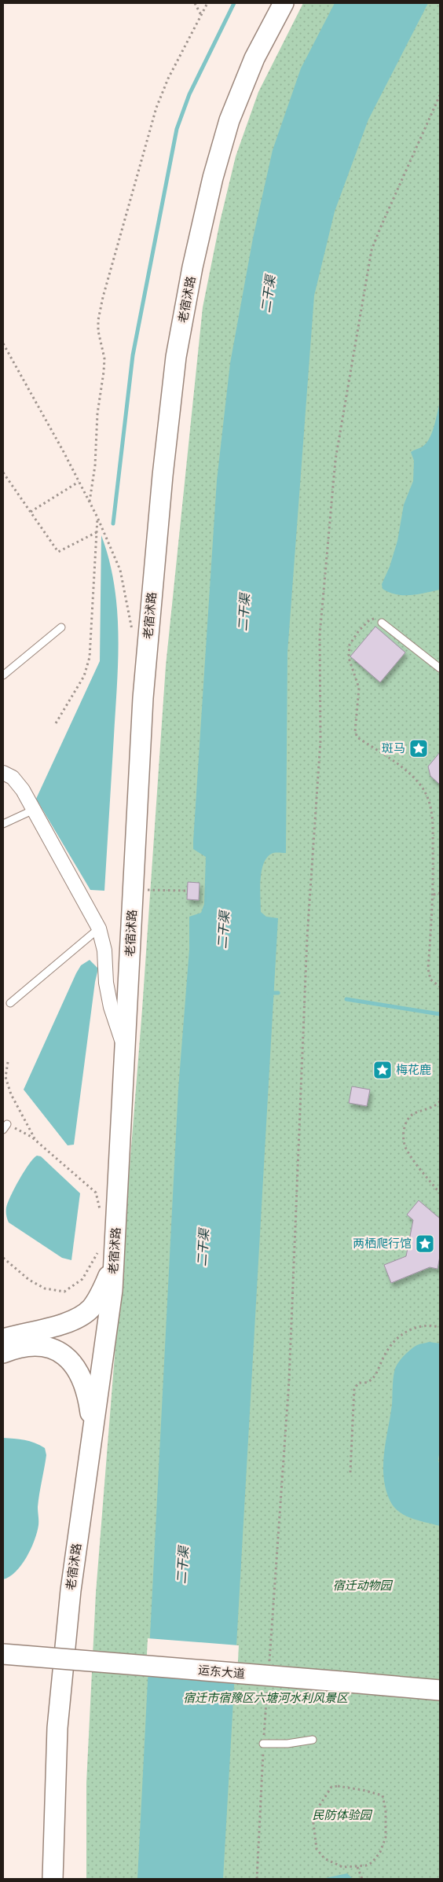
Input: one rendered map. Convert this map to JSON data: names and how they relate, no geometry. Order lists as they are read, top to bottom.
{
  "streets": {
    "main road": ["老宿沭路", "运东大道"]
  },
  "water": ["二干渠"],
  "parks": ["宿迁动物园", "宿迁市宿豫区六塘河水利风景区", "民防体验园"],
  "places": {
    "place": ["斑马", "梅花鹿", "两栖爬行馆"]
  }
}
